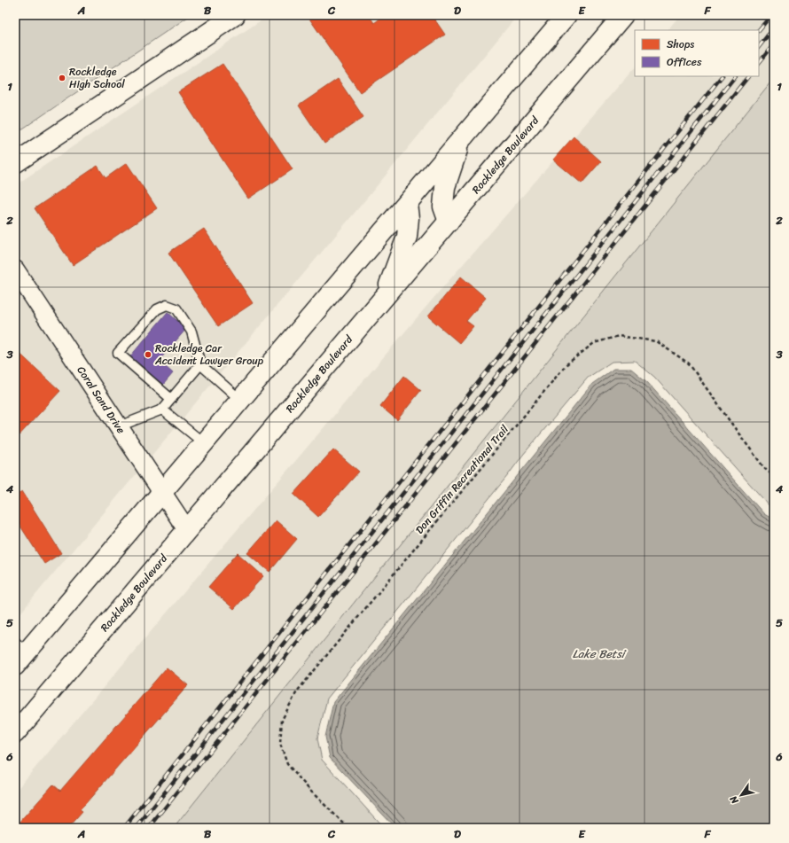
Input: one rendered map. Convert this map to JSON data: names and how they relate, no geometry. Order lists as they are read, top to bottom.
{
  "streets": {
    "main road": ["Rockledge Boulevard"],
    "street": ["Coral Sand Drive"],
    "path": ["Don Griffin Recreational Trail"]
  },
  "crossings": [
    ["Rockledge Boulevard", "Coral Sand Drive"]
  ],
  "water": ["Lake Betsi"],
  "places": ["Rockledge High School", "Rockledge Car Accident Lawyer Group"],
  "legend": ["Shops", "Offices"],
  "north": "bottom left",
  "grid": {
    "columns": [
      "A",
      "B",
      "C",
      "D",
      "E",
      "F"
    ],
    "rows": [
      "1",
      "2",
      "3",
      "4",
      "5",
      "6"
    ]
  }
}
